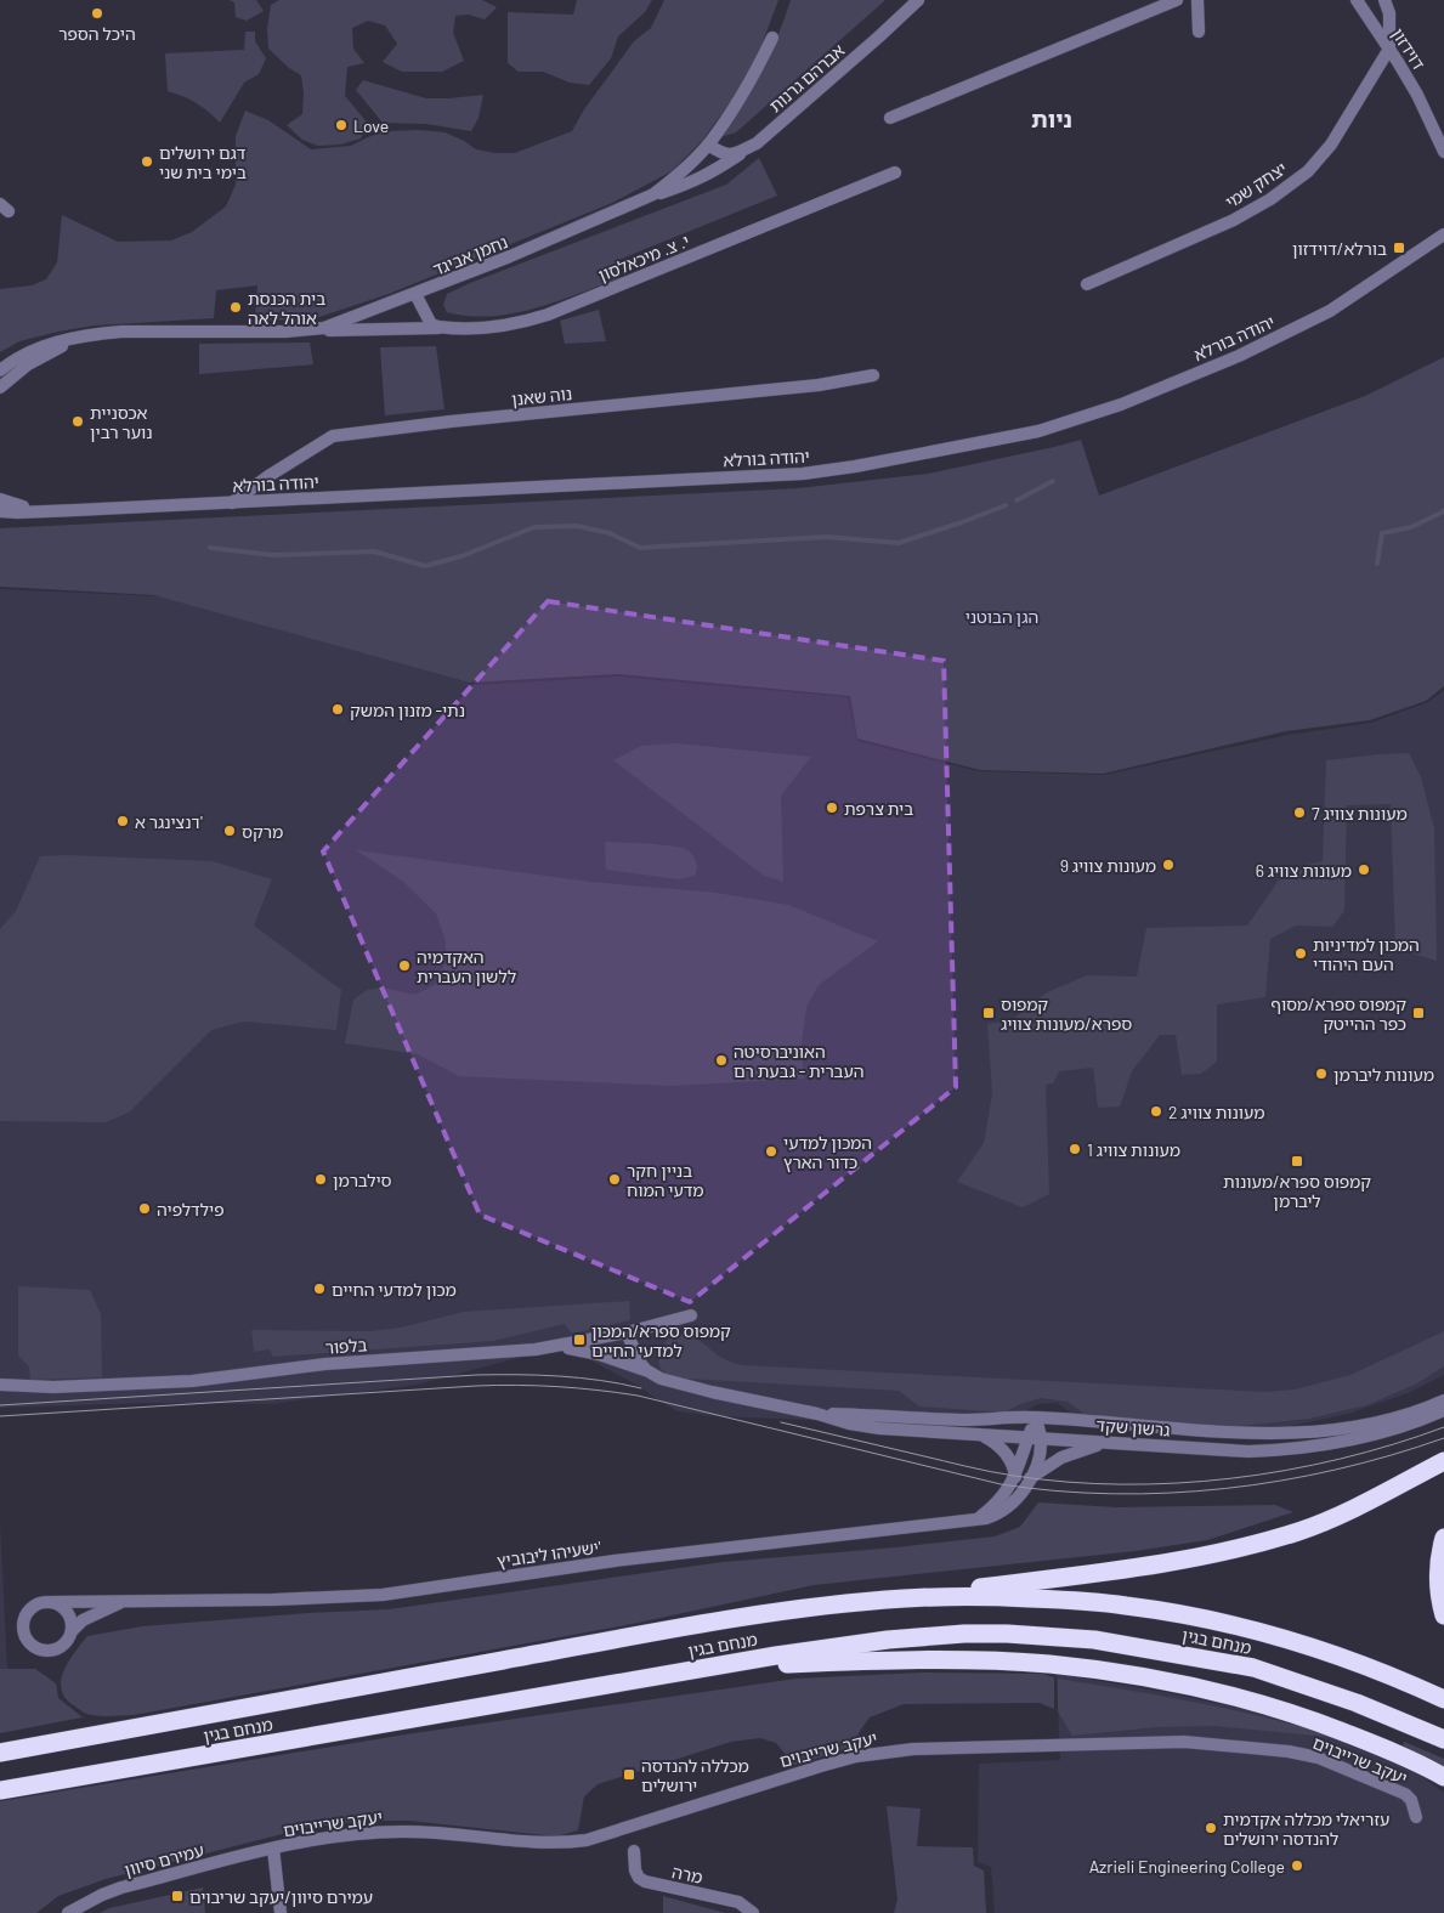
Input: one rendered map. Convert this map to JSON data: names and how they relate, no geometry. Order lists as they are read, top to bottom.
{
  "streets": {
    "highway": ["מנחם בגין"],
    "street": [
      "דוידזון",
      "אברהם גרנות",
      "יצחק שמי",
      "נחמן אביגד",
      "י. צ. מיכאלסון",
      "יהודה בורלא",
      "נוה שאנן",
      "בלפור",
      "גרשון שקד",
      "ישעיהו ליבוביץ'",
      "יעקב שרייבוים",
      "עמירם סיוון",
      "מרה"
    ]
  },
  "crossings": [
    ["דוידזון", "יצחק שמי"],
    ["אברהם גרנות", "נחמן אביגד"],
    ["נחמן אביגד", "י. צ. מיכאלסון"],
    ["יהודה בורלא", "נוה שאנן"],
    ["בלפור", "גרשון שקד"],
    ["גרשון שקד", "ישעיהו ליבוביץ'"],
    ["יעקב שרייבוים", "עמירם סיוון"]
  ],
  "districts": ["ניות"],
  "parks": ["הגן הבוטני"],
  "places": {
    "other": [
      "היכל הספר",
      "Love",
      "דגם ירושלים בימי בית שני",
      "בית הכנסת אוהל לאה",
      "אכסניית נוער רבין",
      "נתי- מזנון המשק",
      "בית צרפת",
      "מעונות צוויג 7",
      "דנצינגר א'",
      "מרקס",
      "מעונות צוויג 9",
      "מעונות צוויג 6",
      "המכון למדיניות העם היהודי",
      "האקדמיה ללשון העברית",
      "האוניברסיטה העברית - גבעת רם",
      "מעונות ליברמן",
      "מעונות צוויג 2",
      "מעונות צוויג 1",
      "המכון למדעי כדור הארץ",
      "סילברמן",
      "בניין חקר מדעי המוח",
      "פילדלפיה",
      "מכון למדעי החיים",
      "עזריאלי מכללה אקדמית להנדסה ירושלים",
      "Azrieli Engineering College"
    ],
    "transit": [
      "בורלא/דוידזון",
      "קמפוס ספרא/מעונות צוויג",
      "קמפוס ספרא/מסוף כפר ההייטק",
      "קמפוס ספרא/מעונות ליברמן",
      "קמפוס ספרא/המכון למדעי החיים",
      "מכללה להנדסה ירושלים",
      "עמירם סיוון/יעקב שריבוים"
    ]
  }
}
